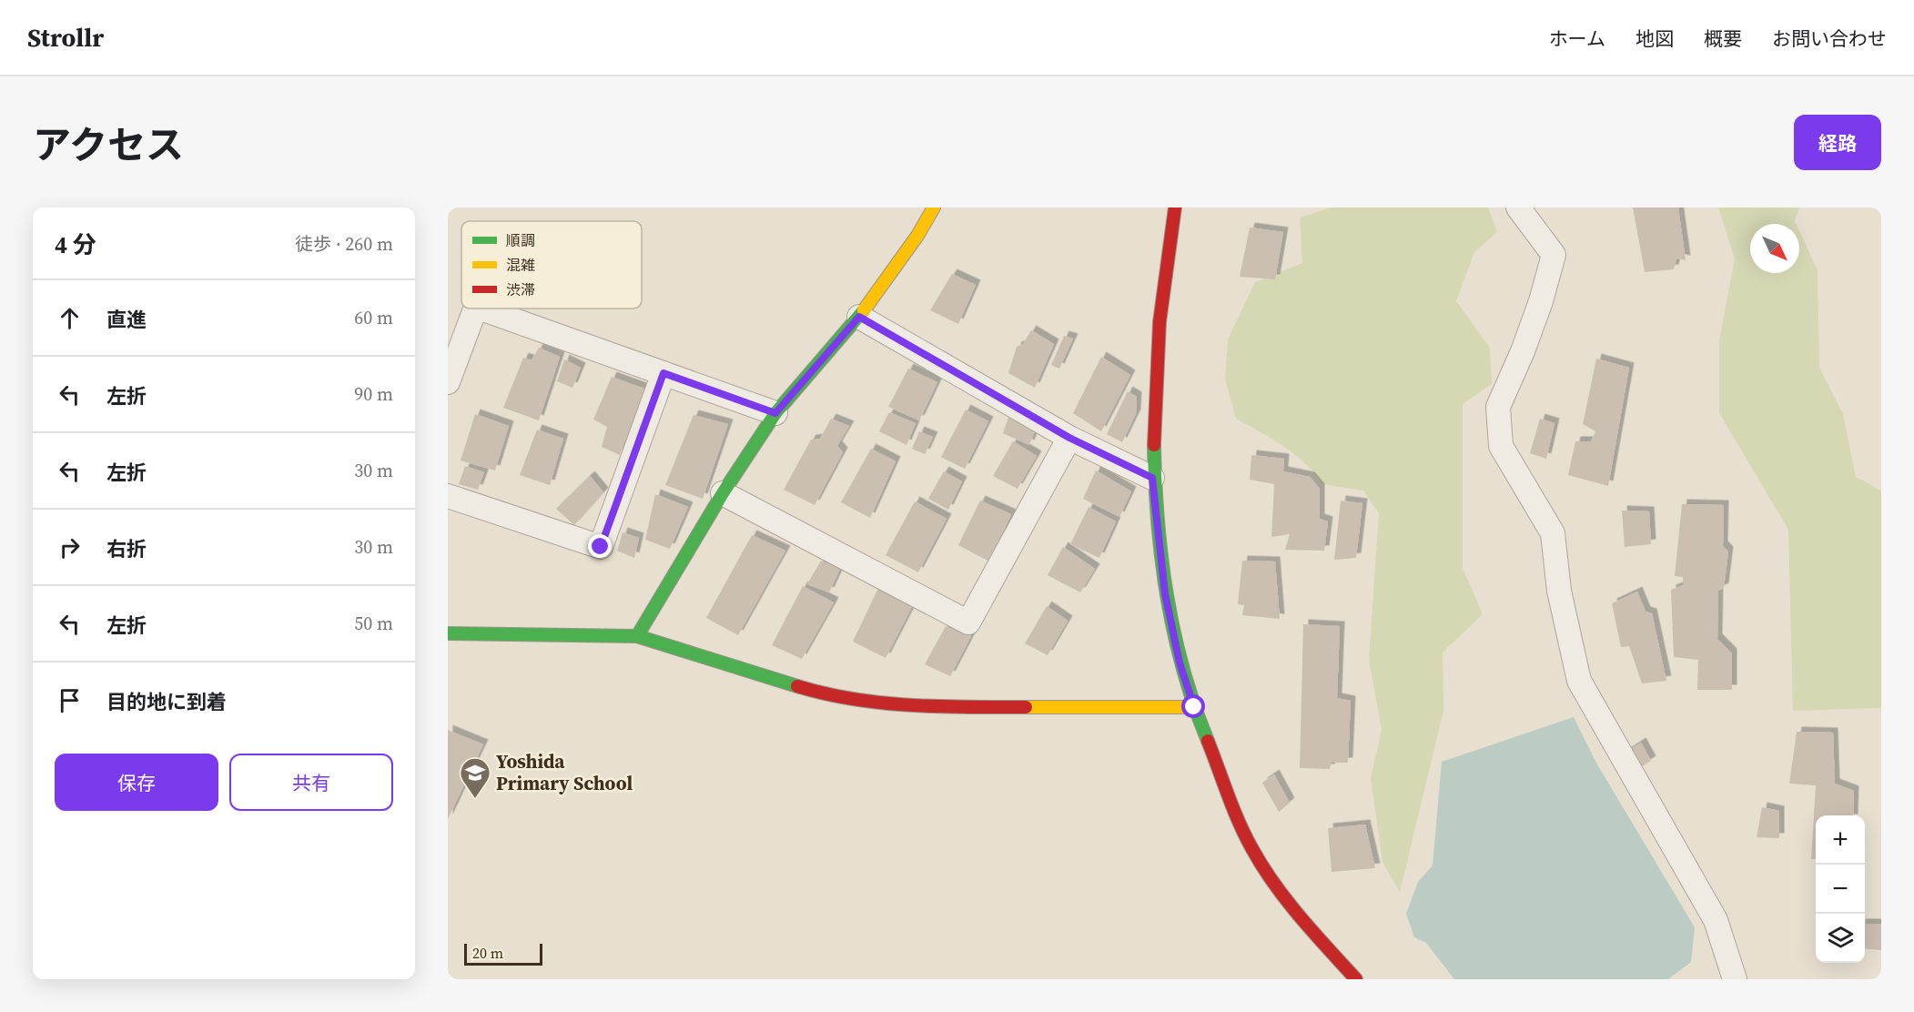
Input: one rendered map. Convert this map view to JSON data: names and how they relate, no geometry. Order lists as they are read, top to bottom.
{
  "places": {
    "school or university": ["Yoshida Primary School"]
  },
  "legend": ["順調", "混雑", "渋滞"],
  "scale_bar": "20 m",
  "north": "bottom right",
  "page": {
    "header": "Strollr",
    "nav": [
      "ホーム",
      "地図",
      "概要",
      "お問い合わせ"
    ],
    "title": "アクセス",
    "buttons": [
      "経路",
      ["保存", "共有"]
    ],
    "heading": ["4 分", "徒歩 · 260 m"],
    "list": [
      ["直進", "60 m"],
      ["左折", "90 m"],
      ["左折", "30 m"],
      ["右折", "30 m"],
      ["左折", "50 m"],
      "目的地に到着"
    ],
    "map_buttons": ["+", "−"],
    "scale": "20 m"
  }
}
